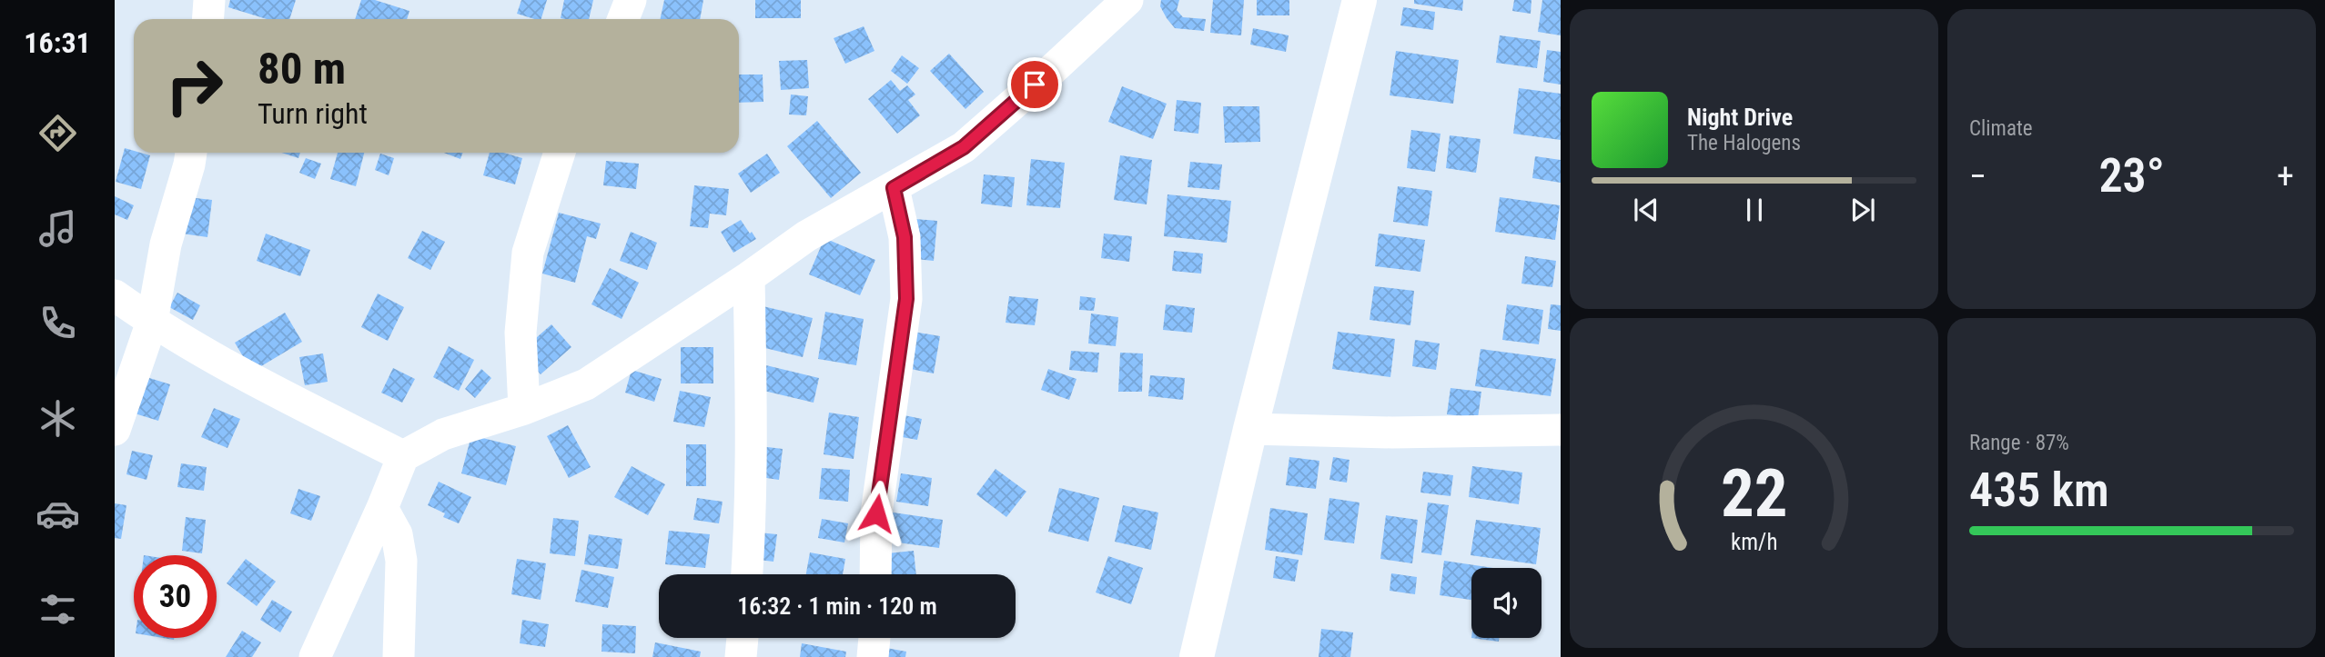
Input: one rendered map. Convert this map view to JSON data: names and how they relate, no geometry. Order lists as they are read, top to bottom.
{
  "page": {
    "tabs": "16:31",
    "tile": [
      "Climate",
      ["Range · 87%", "435 km"]
    ],
    "turn": ["80 m", "Turn right"],
    "song": ["Night Drive", "The Halogens"],
    "heat": ["−", "23°", "+"],
    "limit": "30",
    "trip": "16:32 · 1 min · 120 m",
    "gauge": ["22", "km/h"]
  }
}
